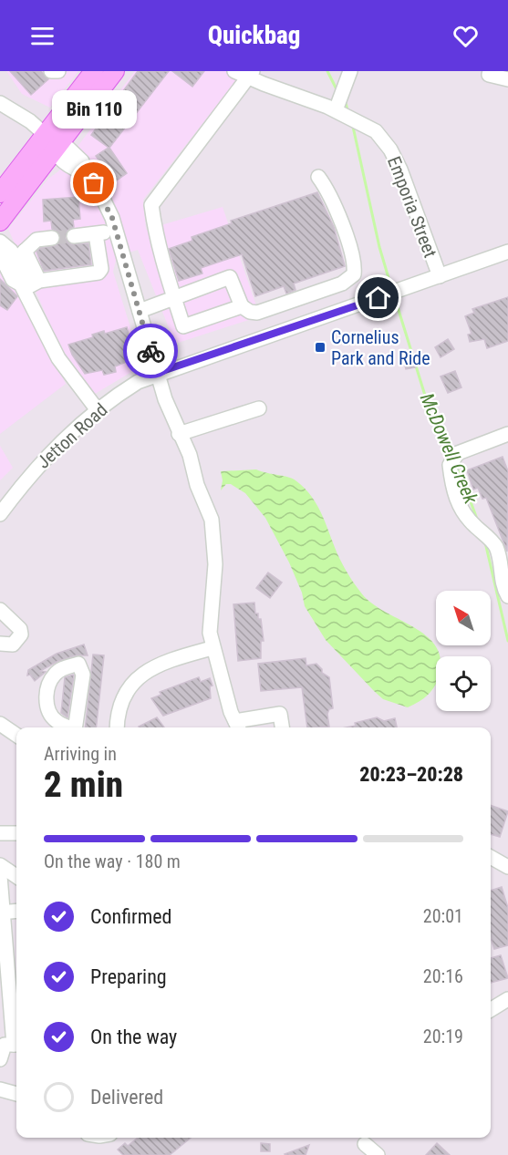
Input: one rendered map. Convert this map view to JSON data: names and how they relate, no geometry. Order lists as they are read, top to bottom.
{
  "streets": {
    "street": ["Emporia Street", "Jetton Road"]
  },
  "crossings": [
    ["Emporia Street", "Jetton Road"]
  ],
  "water": ["McDowell Creek"],
  "places": {
    "other": ["Bin 110"],
    "transit": ["Cornelius Park and Ride"]
  },
  "north": "top left",
  "page": {
    "header": "Quickbag",
    "bubble": "Bin 110",
    "heading": ["2 min", "Arriving in", "20:23–20:28"],
    "bar": "On the way · 180 m",
    "list": [
      ["Confirmed", "20:01"],
      ["Preparing", "20:16"],
      ["On the way", "20:19"],
      "Delivered"
    ]
  }
}
